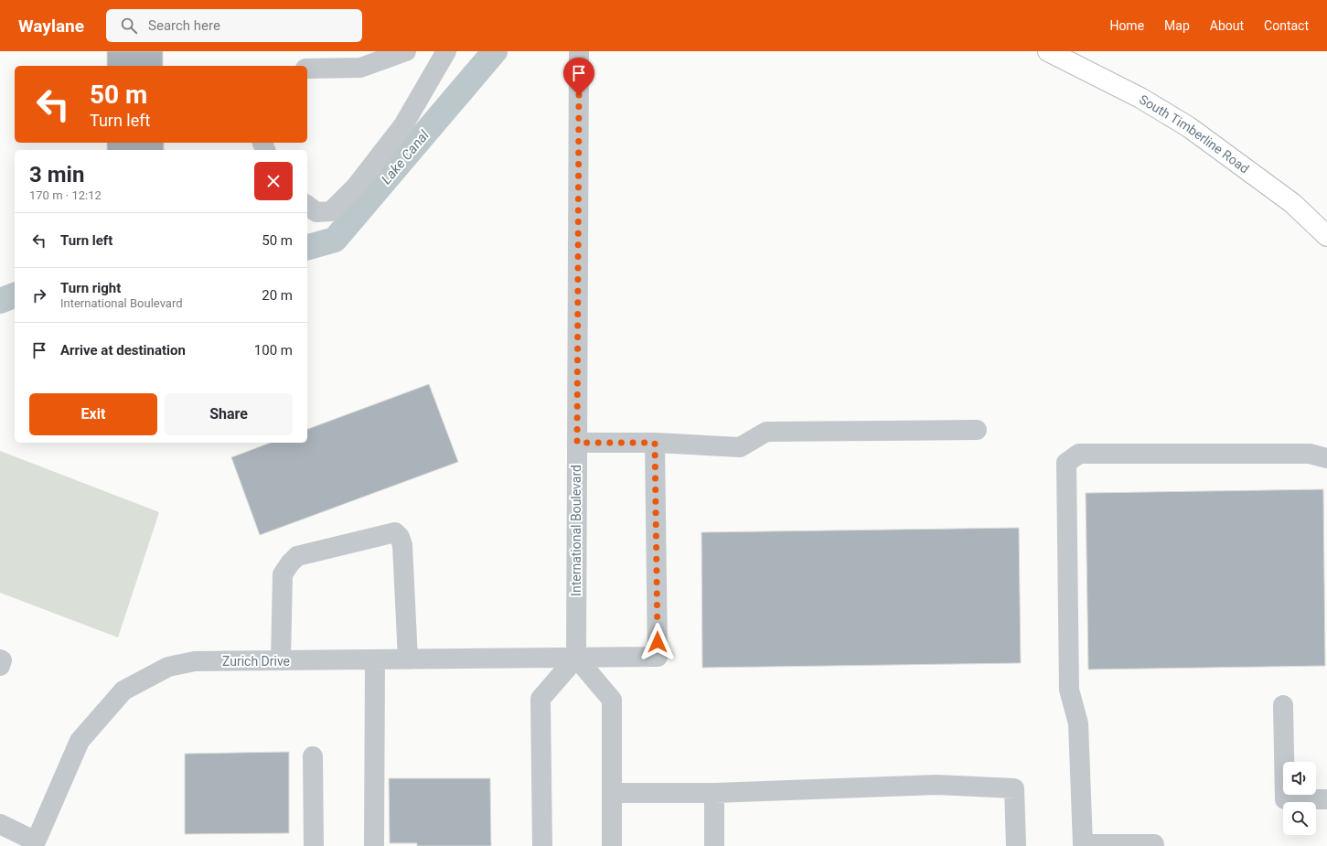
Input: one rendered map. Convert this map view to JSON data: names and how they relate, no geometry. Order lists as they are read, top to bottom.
{
  "streets": {
    "main road": ["South Timberline Road"],
    "street": ["International Boulevard", "Zurich Drive"]
  },
  "crossings": [
    ["International Boulevard", "Zurich Drive"]
  ],
  "water": ["Lake Canal"],
  "page": {
    "header": "Waylane",
    "search": "Search here",
    "nav": [
      "Home",
      "Map",
      "About",
      "Contact"
    ],
    "turn": ["50 m", "Turn left"],
    "heading": ["3 min", "170 m · 12:12"],
    "list": [
      {
        "name": "Turn left",
        "value": "50 m"
      },
      {
        "name": "Turn right",
        "note": "International Boulevard",
        "value": "20 m"
      },
      {
        "name": "Arrive at destination",
        "value": "100 m"
      }
    ],
    "buttons": ["Exit", "Share"]
  }
}
